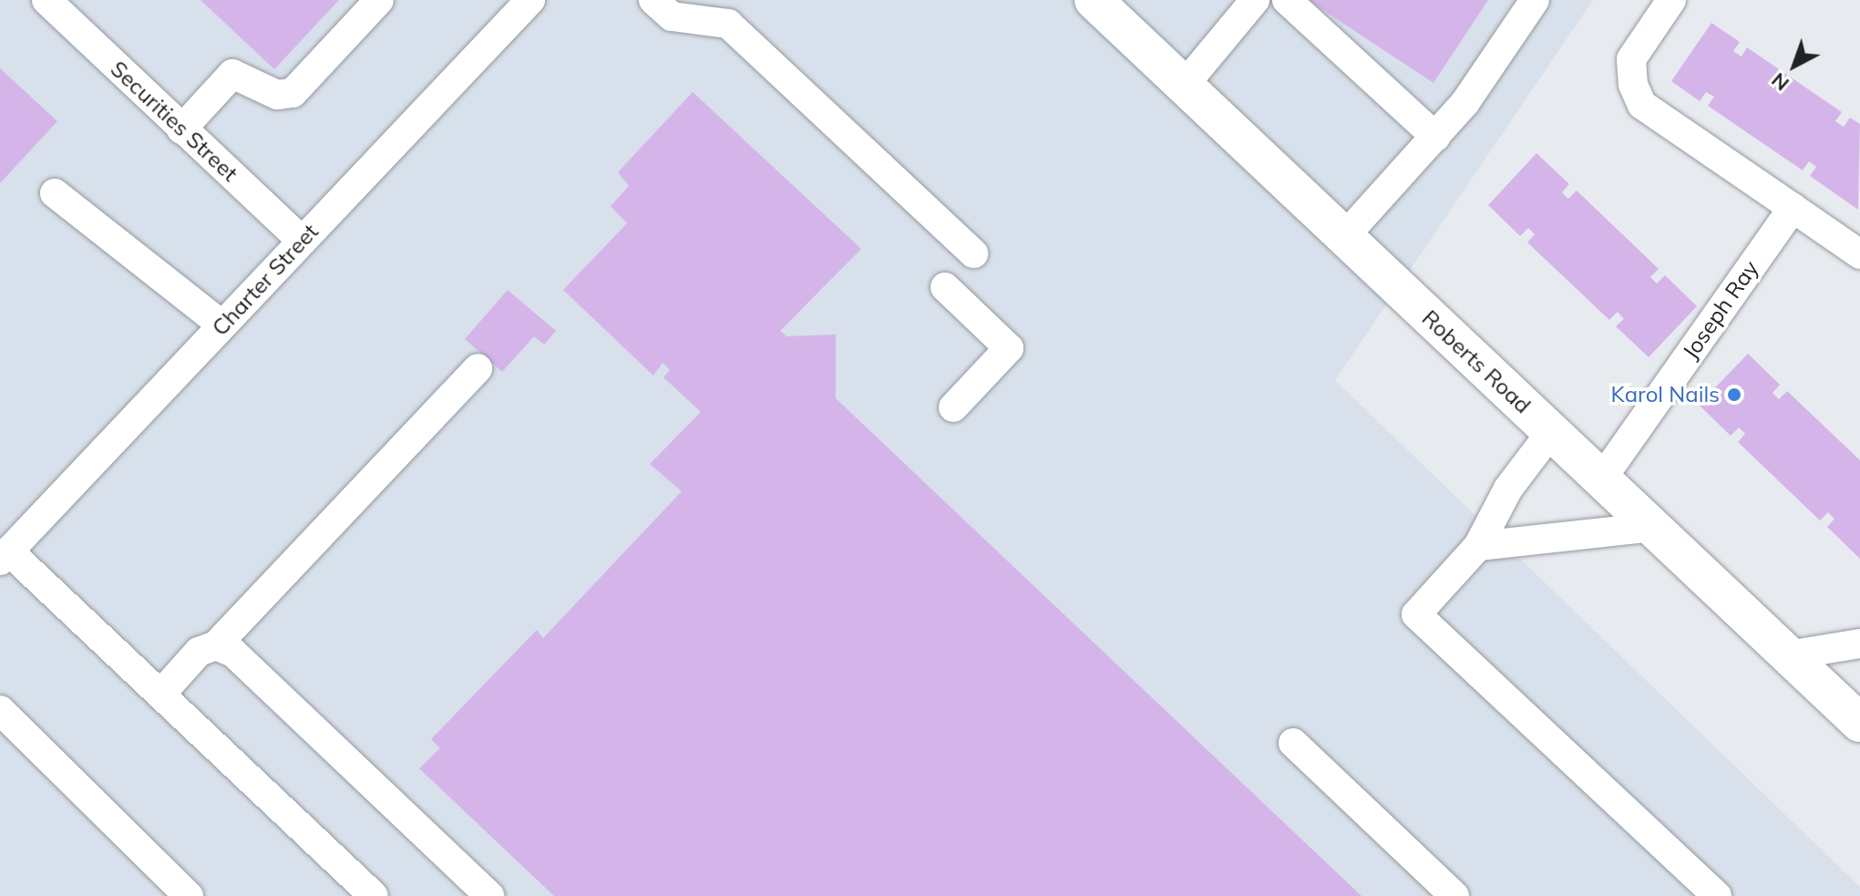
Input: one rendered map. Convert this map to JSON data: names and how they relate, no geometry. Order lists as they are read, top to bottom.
{
  "streets": {
    "main road": ["Roberts Road"],
    "street": ["Securities Street", "Charter Street", "Joseph Ray"]
  },
  "crossings": [
    ["Securities Street", "Charter Street"],
    ["Joseph Ray", "Roberts Road"]
  ],
  "places": ["Karol Nails"],
  "north": "bottom left"
}
